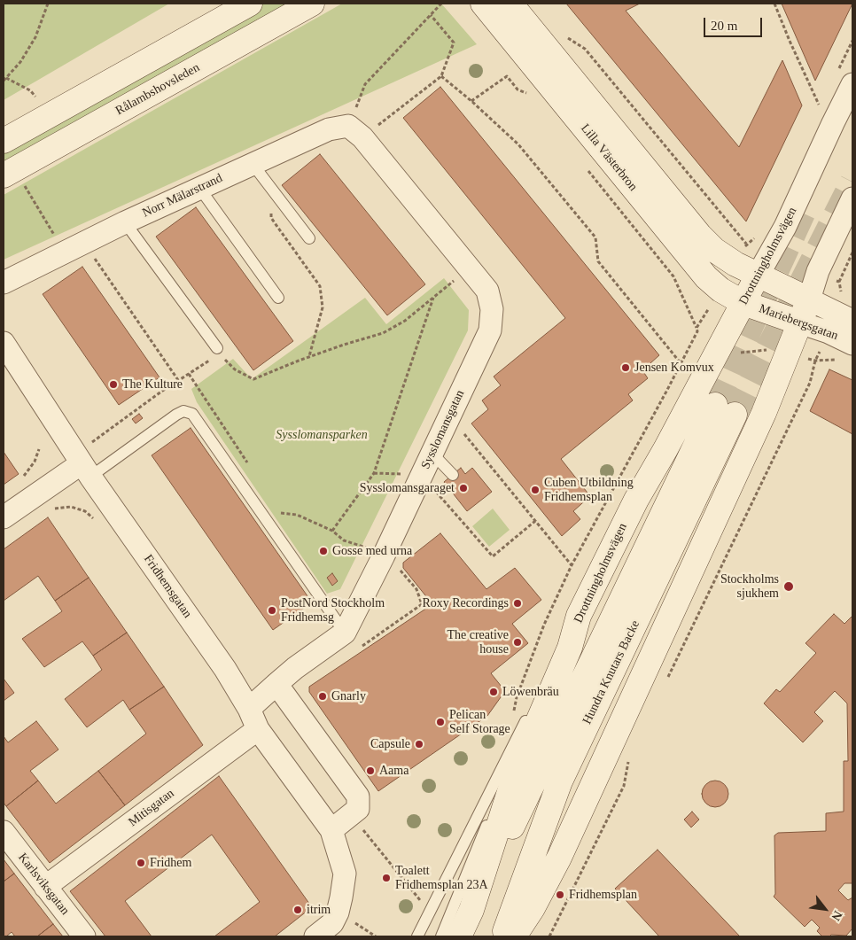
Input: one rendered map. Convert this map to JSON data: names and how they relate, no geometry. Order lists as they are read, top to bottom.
{
  "streets": {
    "main road": [
      "Rålambshovsleden",
      "Lilla Västerbron",
      "Drottningholmsvägen",
      "Mariebergsgatan",
      "Hundra Knutars Backe"
    ],
    "street": [
      "Norr Mälarstrand",
      "Sysslomansgatan",
      "Fridhemsgatan",
      "Mitisgatan",
      "Karlsviksgatan"
    ]
  },
  "crossings": [
    ["Lilla Västerbron", "Drottningholmsvägen"],
    ["Lilla Västerbron", "Mariebergsgatan"],
    ["Norr Mälarstrand", "Sysslomansgatan"],
    ["Drottningholmsvägen", "Mariebergsgatan"],
    ["Drottningholmsvägen", "Hundra Knutars Backe"],
    ["Sysslomansgatan", "Fridhemsgatan"],
    ["Sysslomansgatan", "Mitisgatan"],
    ["Fridhemsgatan", "Mitisgatan"],
    ["Mitisgatan", "Karlsviksgatan"]
  ],
  "parks": ["Sysslomansparken"],
  "places": [
    "Jensen Komvux",
    "The Kulture",
    "Sysslomansgaraget",
    "Cuben Utbildning Fridhemsplan",
    "Gosse med urna",
    "Stockholms sjukhem",
    "Roxy Recordings",
    "PostNord Stockholm Fridhemsg",
    "The creative house",
    "Löwenbräu",
    "Gnarly",
    "Pelican Self Storage",
    "Capsule",
    "Aama",
    "Fridhem",
    "Toalett Fridhemsplan 23A",
    "Fridhemsplan",
    "itrim"
  ],
  "scale_bar": "20 m",
  "north": "bottom right"
}
